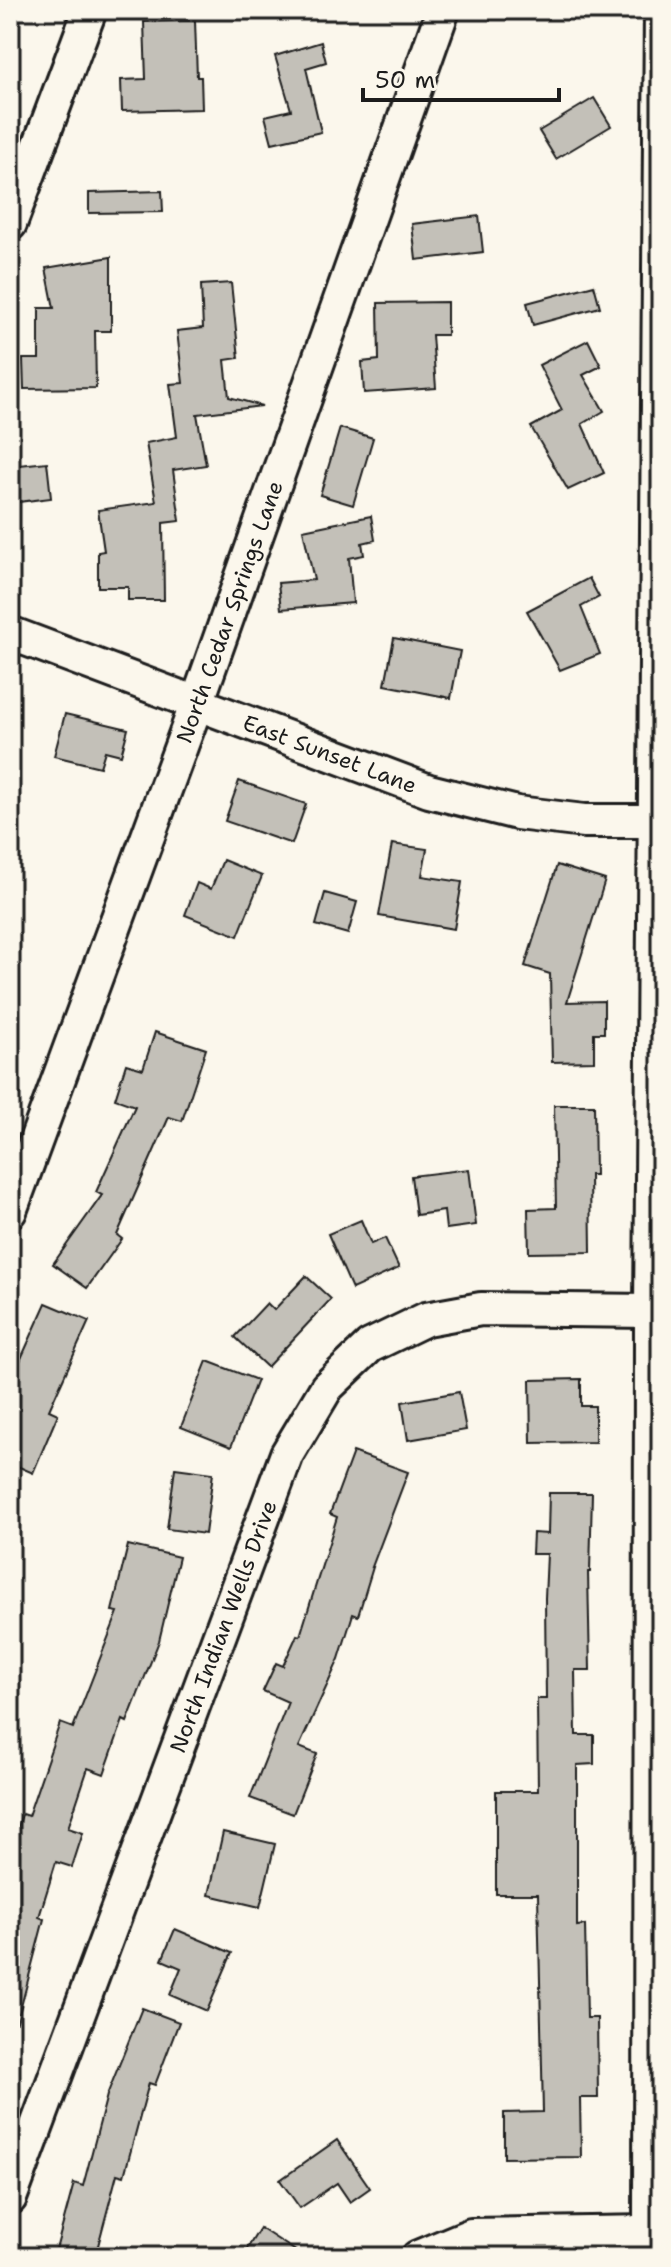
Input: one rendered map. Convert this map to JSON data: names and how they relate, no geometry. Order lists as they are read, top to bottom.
{
  "streets": {
    "street": ["North Cedar Springs Lane", "East Sunset Lane", "North Indian Wells Drive"]
  },
  "crossings": [
    ["North Cedar Springs Lane", "East Sunset Lane"]
  ],
  "scale_bar": "50 m"
}
